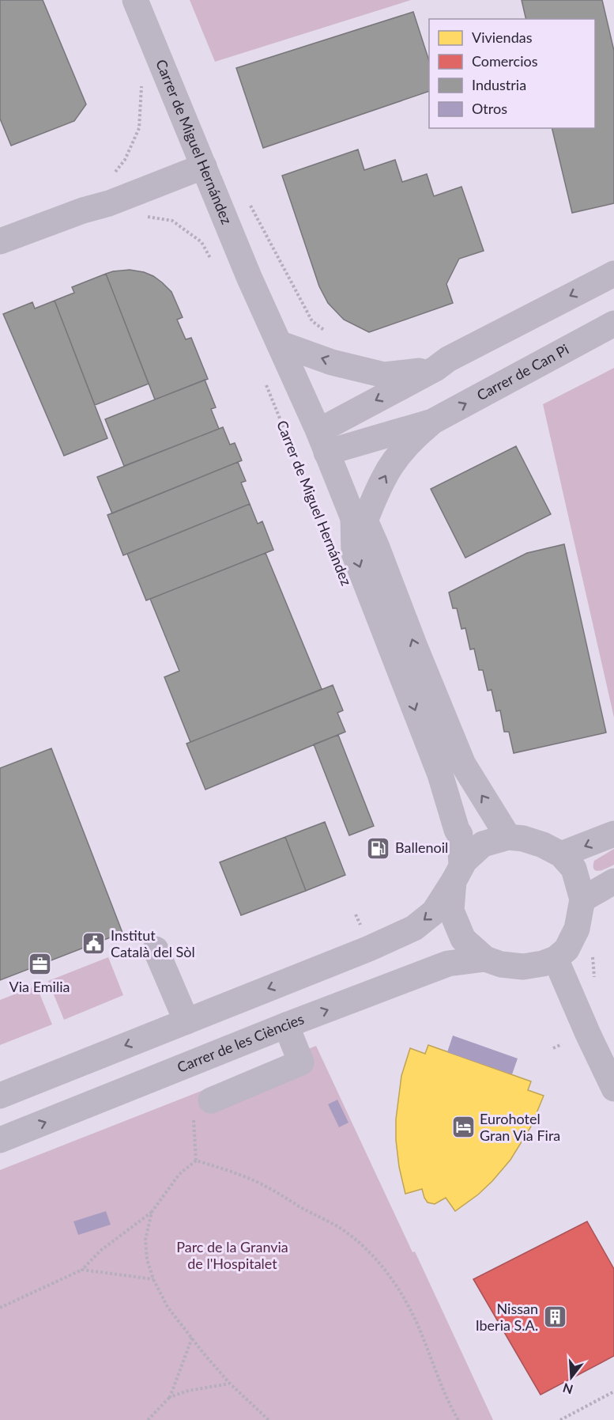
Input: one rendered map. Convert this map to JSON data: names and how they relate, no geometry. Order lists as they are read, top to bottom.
{
  "streets": {
    "street": ["Carrer de Miguel Hernández", "Carrer de Can Pi", "Carrer de les Ciències"]
  },
  "crossings": [
    ["Carrer de Miguel Hernández", "Carrer de Can Pi"],
    ["Carrer de Miguel Hernández", "Carrer de les Ciències"]
  ],
  "parks": ["Parc de la Granvia de l'Hospitalet"],
  "places": {
    "fuel station": ["Ballenoil"],
    "public building": ["Institut Català del Sòl"],
    "office": ["Via Emilia"],
    "hotel": ["Eurohotel Gran Via Fira"],
    "building": ["Nissan Iberia S.A."]
  },
  "legend": [
    "Viviendas",
    "Comercios",
    "Industria",
    "Otros"
  ],
  "north": "bottom"
}
